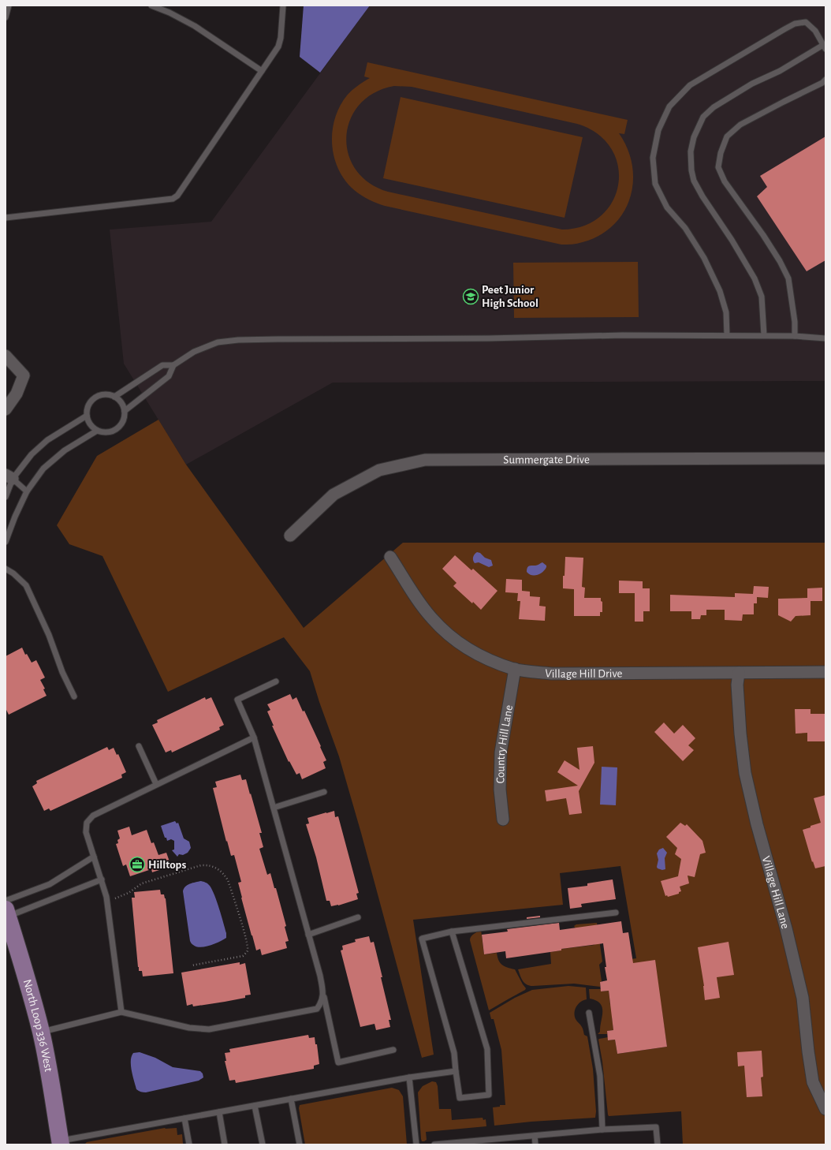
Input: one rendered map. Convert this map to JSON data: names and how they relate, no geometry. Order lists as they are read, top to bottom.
{
  "streets": {
    "main road": ["North Loop 336 West"],
    "street": [
      "Summergate Drive",
      "Village Hill Drive",
      "Country Hill Lane",
      "Village Hill Lane"
    ]
  },
  "crossings": [
    ["Village Hill Drive", "Country Hill Lane"],
    ["Village Hill Drive", "Village Hill Lane"]
  ],
  "places": {
    "school or university": ["Peet Junior High School"],
    "office": ["Hilltops"]
  }
}
